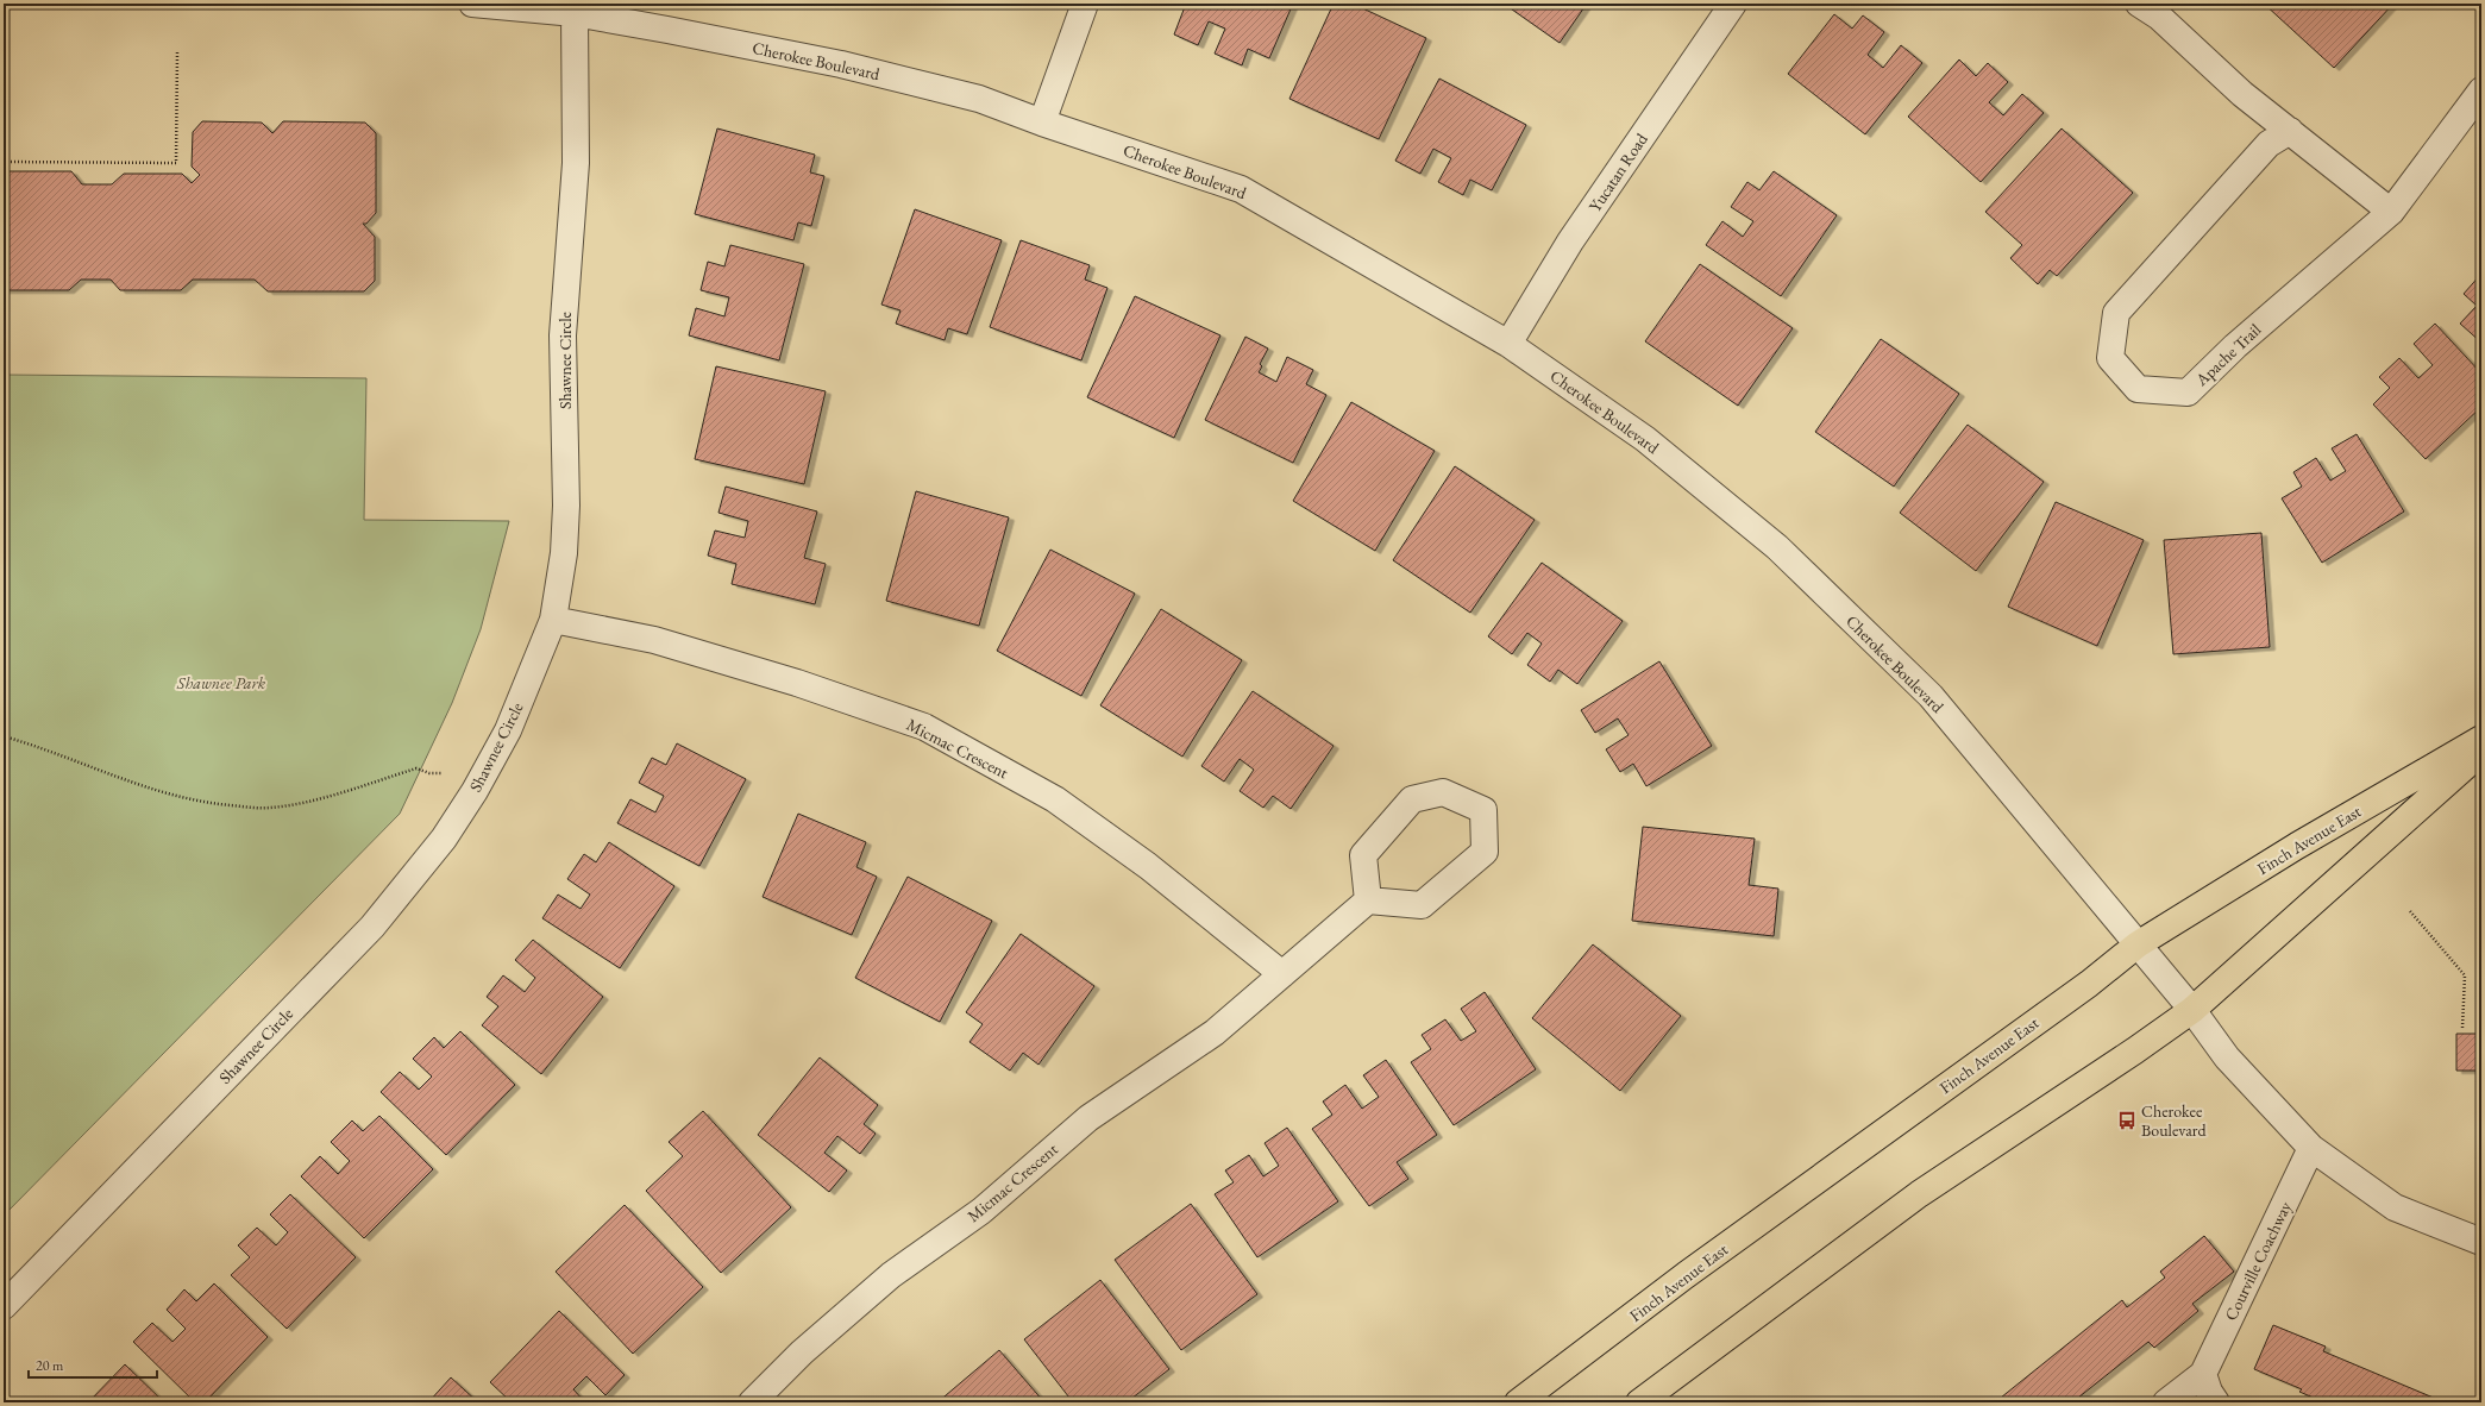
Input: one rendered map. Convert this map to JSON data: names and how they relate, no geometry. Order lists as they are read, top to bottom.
{
  "streets": {
    "main road": ["Finch Avenue East"],
    "street": [
      "Cherokee Boulevard",
      "Yucatan Road",
      "Apache Trail",
      "Shawnee Circle",
      "Micmac Crescent",
      "Courville Coachway"
    ]
  },
  "crossings": [
    ["Cherokee Boulevard", "Yucatan Road"],
    ["Cherokee Boulevard", "Shawnee Circle"],
    ["Cherokee Boulevard", "Finch Avenue East"],
    ["Cherokee Boulevard", "Courville Coachway"],
    ["Shawnee Circle", "Micmac Crescent"]
  ],
  "parks": ["Shawnee Park"],
  "places": {
    "bus stop": ["Cherokee Boulevard"]
  },
  "scale_bar": "20 m"
}
